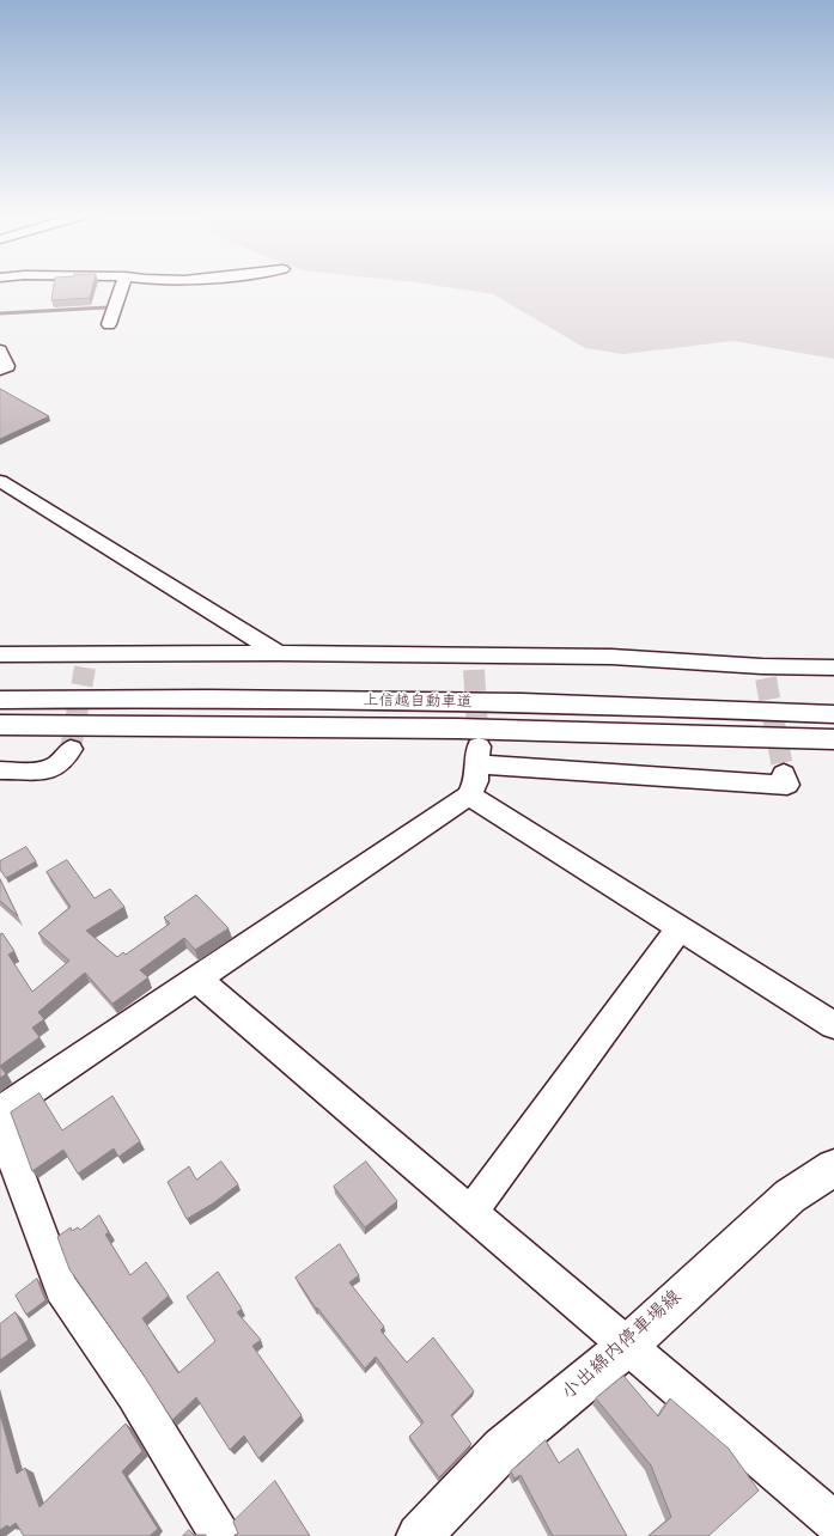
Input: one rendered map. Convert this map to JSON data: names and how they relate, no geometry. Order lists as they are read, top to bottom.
{
  "streets": {
    "main road": ["上信越自動車道", "小出綿内停車場線"]
  }
}
